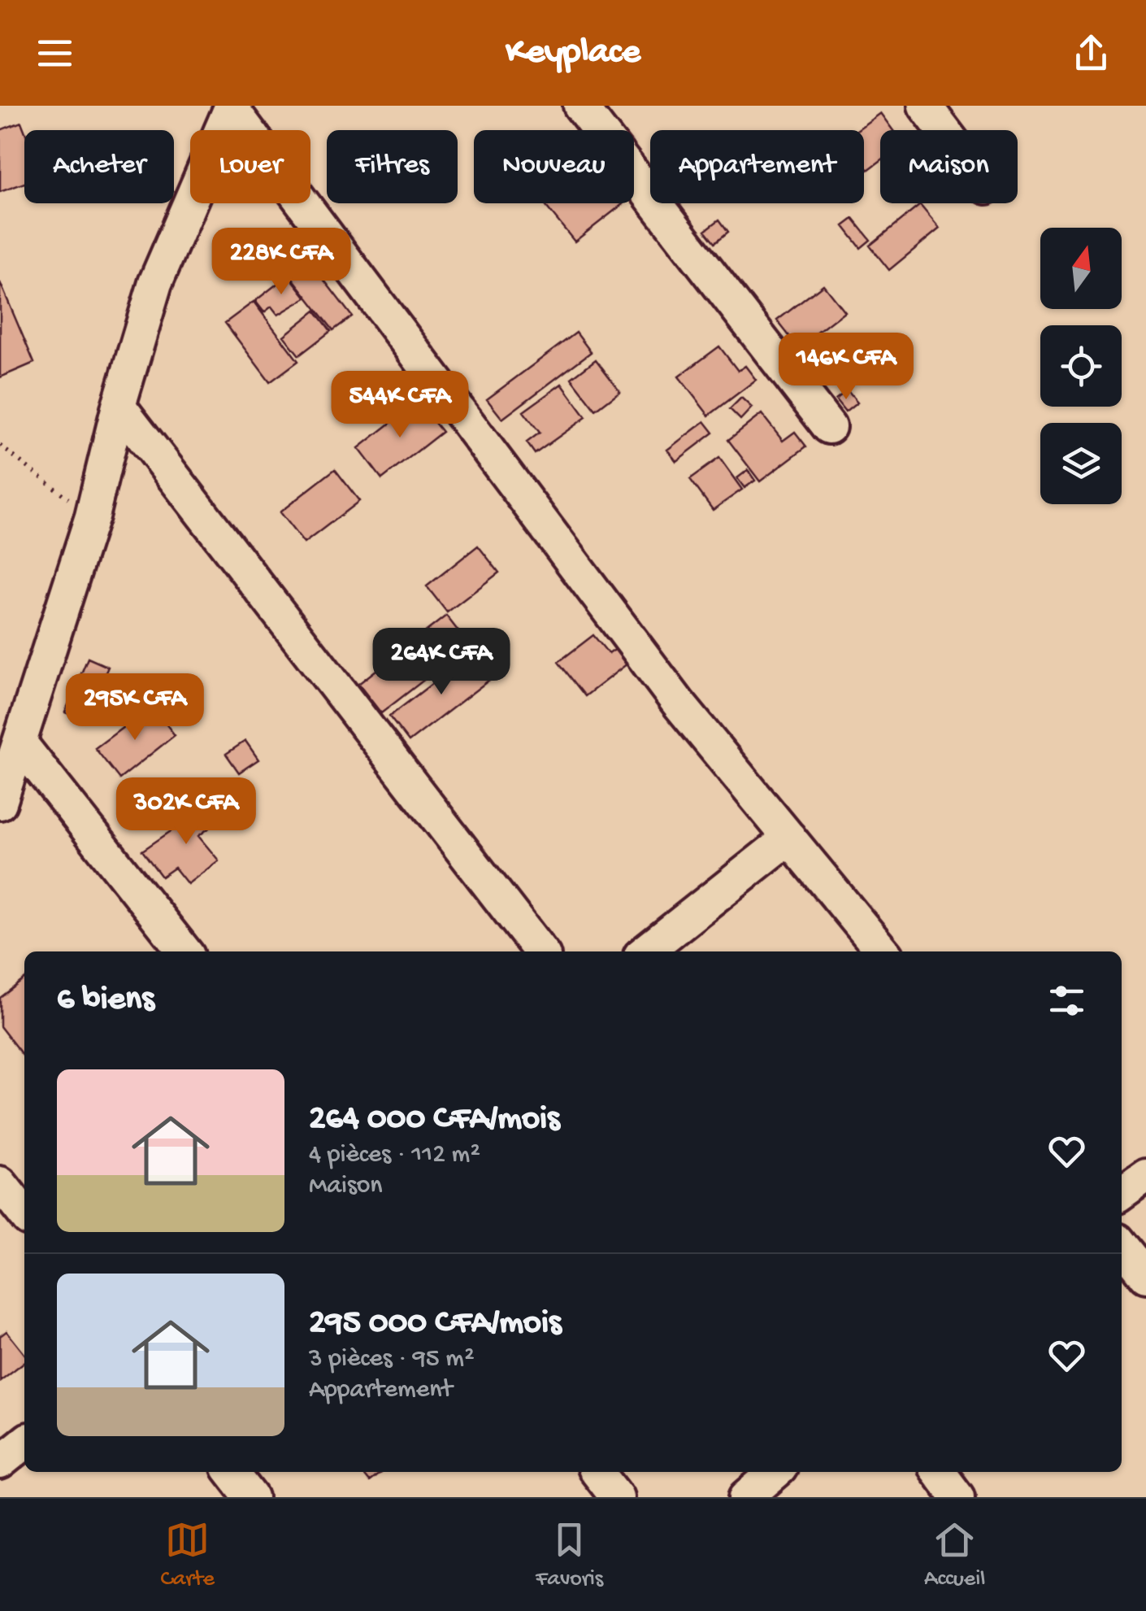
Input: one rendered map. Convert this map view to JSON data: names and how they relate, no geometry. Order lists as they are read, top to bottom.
{
  "north": "top",
  "page": {
    "header": "Keyplace",
    "chip": [
      "Acheter",
      "Louer",
      "Filtres",
      "Nouveau",
      "Appartement",
      "Maison"
    ],
    "price": [
      "228K CFA",
      "146K CFA",
      "544K CFA",
      "264K CFA",
      "295K CFA",
      "302K CFA"
    ],
    "heading": "6 biens",
    "list": [
      {
        "name": "264 000 CFA/mois",
        "note": "4 pièces · 112 m² · Maison"
      },
      {
        "name": "295 000 CFA/mois",
        "note": "3 pièces · 95 m² · Appartement"
      }
    ],
    "tabs": ["Carte", "Favoris", "Accueil"]
  }
}
